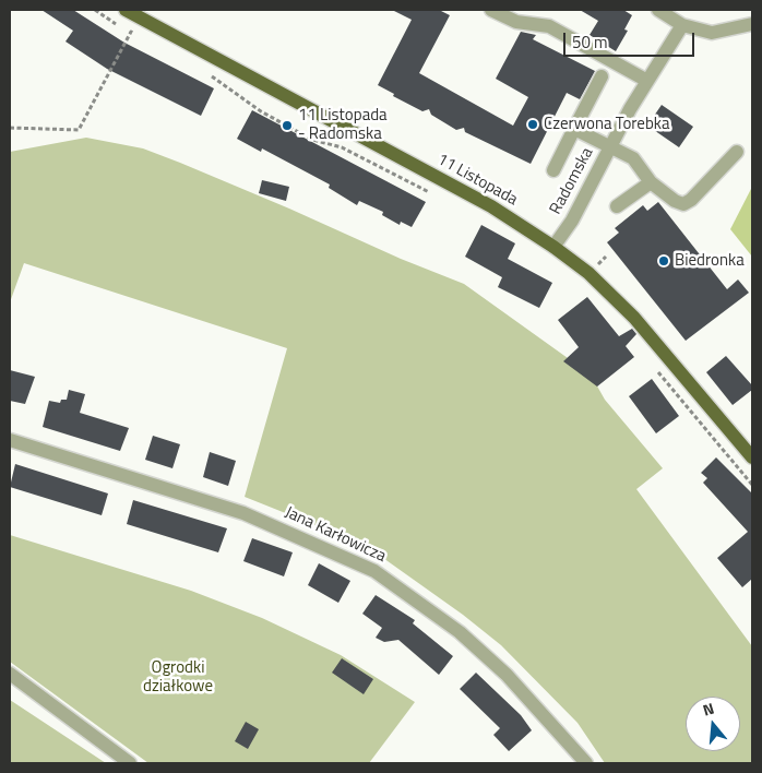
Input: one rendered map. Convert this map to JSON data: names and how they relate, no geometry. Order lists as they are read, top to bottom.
{
  "streets": {
    "main road": ["11 Listopada"],
    "street": ["Radomska", "Jana Karłowicza"]
  },
  "crossings": [
    ["11 Listopada", "Radomska"]
  ],
  "parks": ["Ogrodki działkowe"],
  "places": ["Czerwona Torebka", "11 Listopada - Radomska", "Biedronka"],
  "scale_bar": "50 m",
  "north": "top"
}
